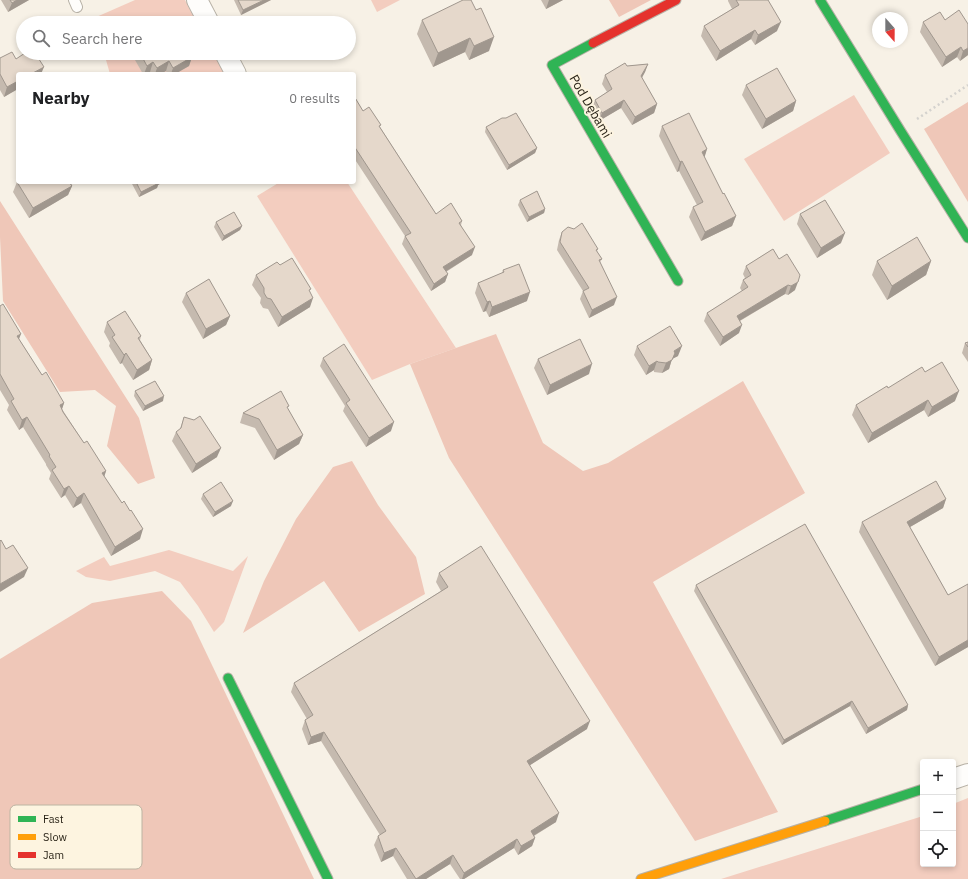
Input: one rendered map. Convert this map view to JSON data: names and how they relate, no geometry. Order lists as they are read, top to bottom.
{
  "streets": {
    "street": ["Pod Dębami"]
  },
  "legend": ["Fast", "Slow", "Jam"],
  "north": "bottom",
  "page": {
    "search": "Search here",
    "heading": ["Nearby", "0 results"],
    "map_buttons": ["+", "−"]
  }
}
